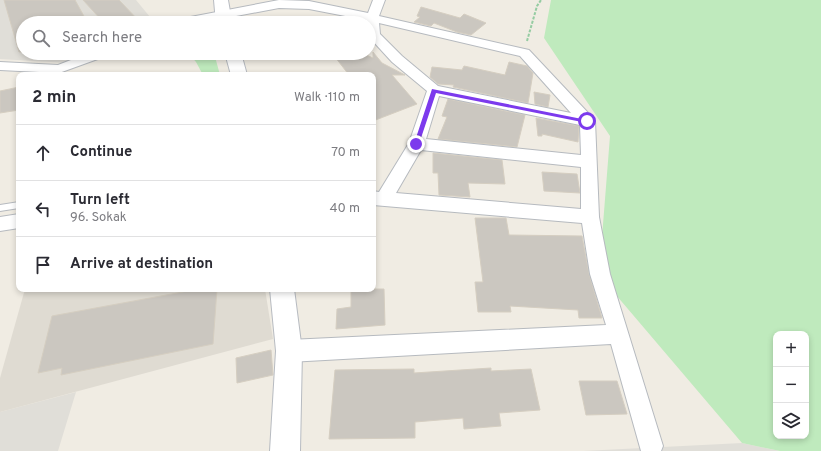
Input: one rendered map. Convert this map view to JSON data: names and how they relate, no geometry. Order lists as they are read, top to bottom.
{
  "page": {
    "search": "Search here",
    "heading": ["2 min", "Walk · 110 m"],
    "list": [
      ["Continue", "70 m"],
      ["Turn left", "96. Sokak", "40 m"],
      "Arrive at destination"
    ],
    "map_buttons": ["+", "−"]
  }
}
